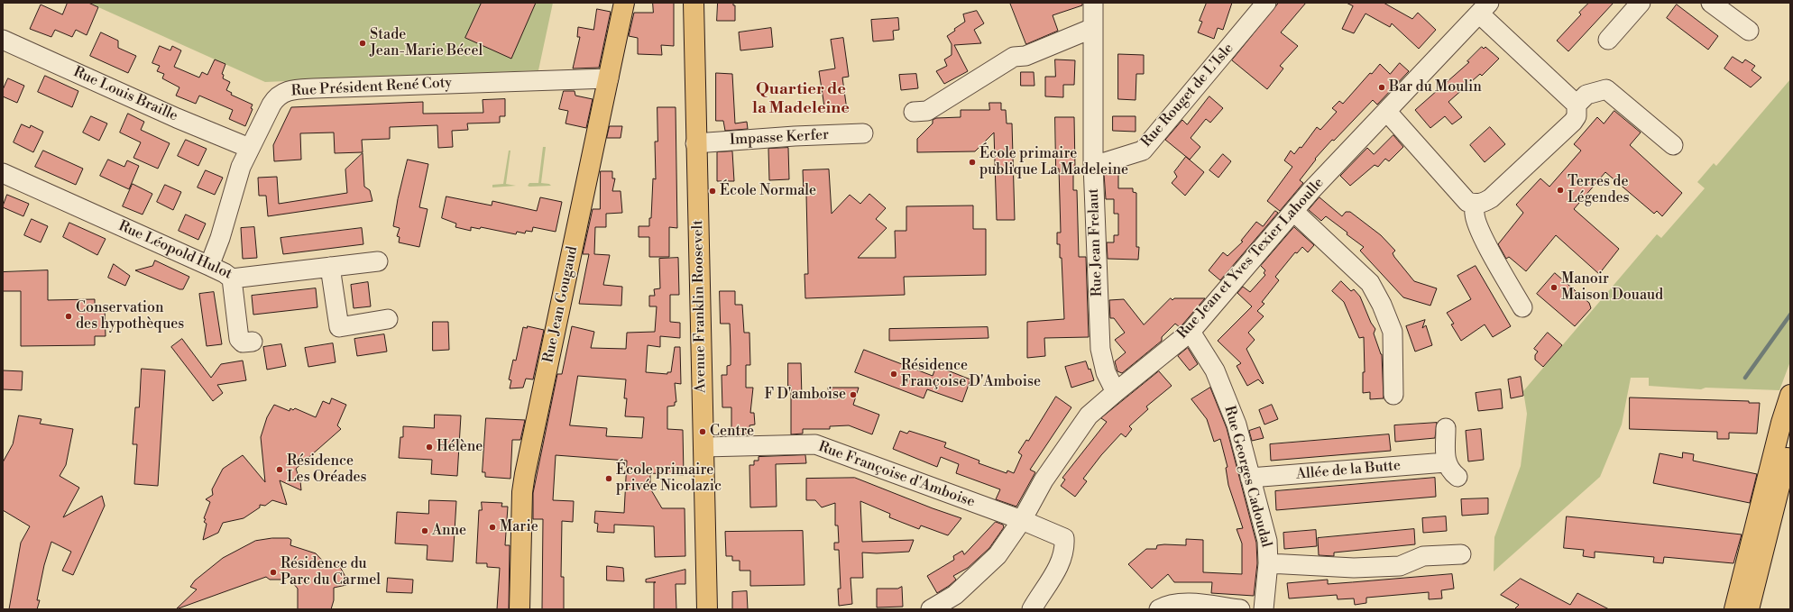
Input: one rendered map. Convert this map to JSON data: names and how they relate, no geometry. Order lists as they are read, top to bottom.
{
  "streets": {
    "main road": ["Rue Jean Gougaud", "Avenue Franklin Roosevelt"],
    "street": [
      "Rue Président René Coty",
      "Rue Louis Braille",
      "Rue Rouget de L'Isle",
      "Impasse Kerfer",
      "Rue Jean Frelaut",
      "Rue Léopold Hulot",
      "Rue Jean et Yves Texier Lahoulle",
      "Allée de la Butte",
      "Rue Françoise d'Amboise",
      "Rue Georges Cadoudal"
    ]
  },
  "crossings": [
    ["Rue Président René Coty", "Rue Louis Braille"],
    ["Rue Président René Coty", "Rue Léopold Hulot"],
    ["Rue Président René Coty", "Rue Jean Gougaud"],
    ["Rue Rouget de L'Isle", "Rue Jean Frelaut"],
    ["Impasse Kerfer", "Avenue Franklin Roosevelt"],
    ["Rue Jean Frelaut", "Rue Jean et Yves Texier Lahoulle"],
    ["Rue Jean et Yves Texier Lahoulle", "Rue Françoise d'Amboise"],
    ["Rue Jean et Yves Texier Lahoulle", "Rue Georges Cadoudal"],
    ["Avenue Franklin Roosevelt", "Rue Françoise d'Amboise"],
    ["Allée de la Butte", "Rue Georges Cadoudal"]
  ],
  "districts": ["Quartier de la Madeleine"],
  "places": [
    "Stade Jean-Marie Bécel",
    "Bar du Moulin",
    "École primaire publique La Madeleine",
    "Terres de Légendes",
    "École Normale",
    "Manoir Maison Douaud",
    "Conservation des hypothèques",
    "Résidence Françoise D'Amboise",
    "F D'amboise",
    "Centre",
    "Hélène",
    "Résidence Les Oréades",
    "École primaire privée Nicolazic",
    "Marie",
    "Anne",
    "Résidence du Parc du Carmel"
  ]
}
